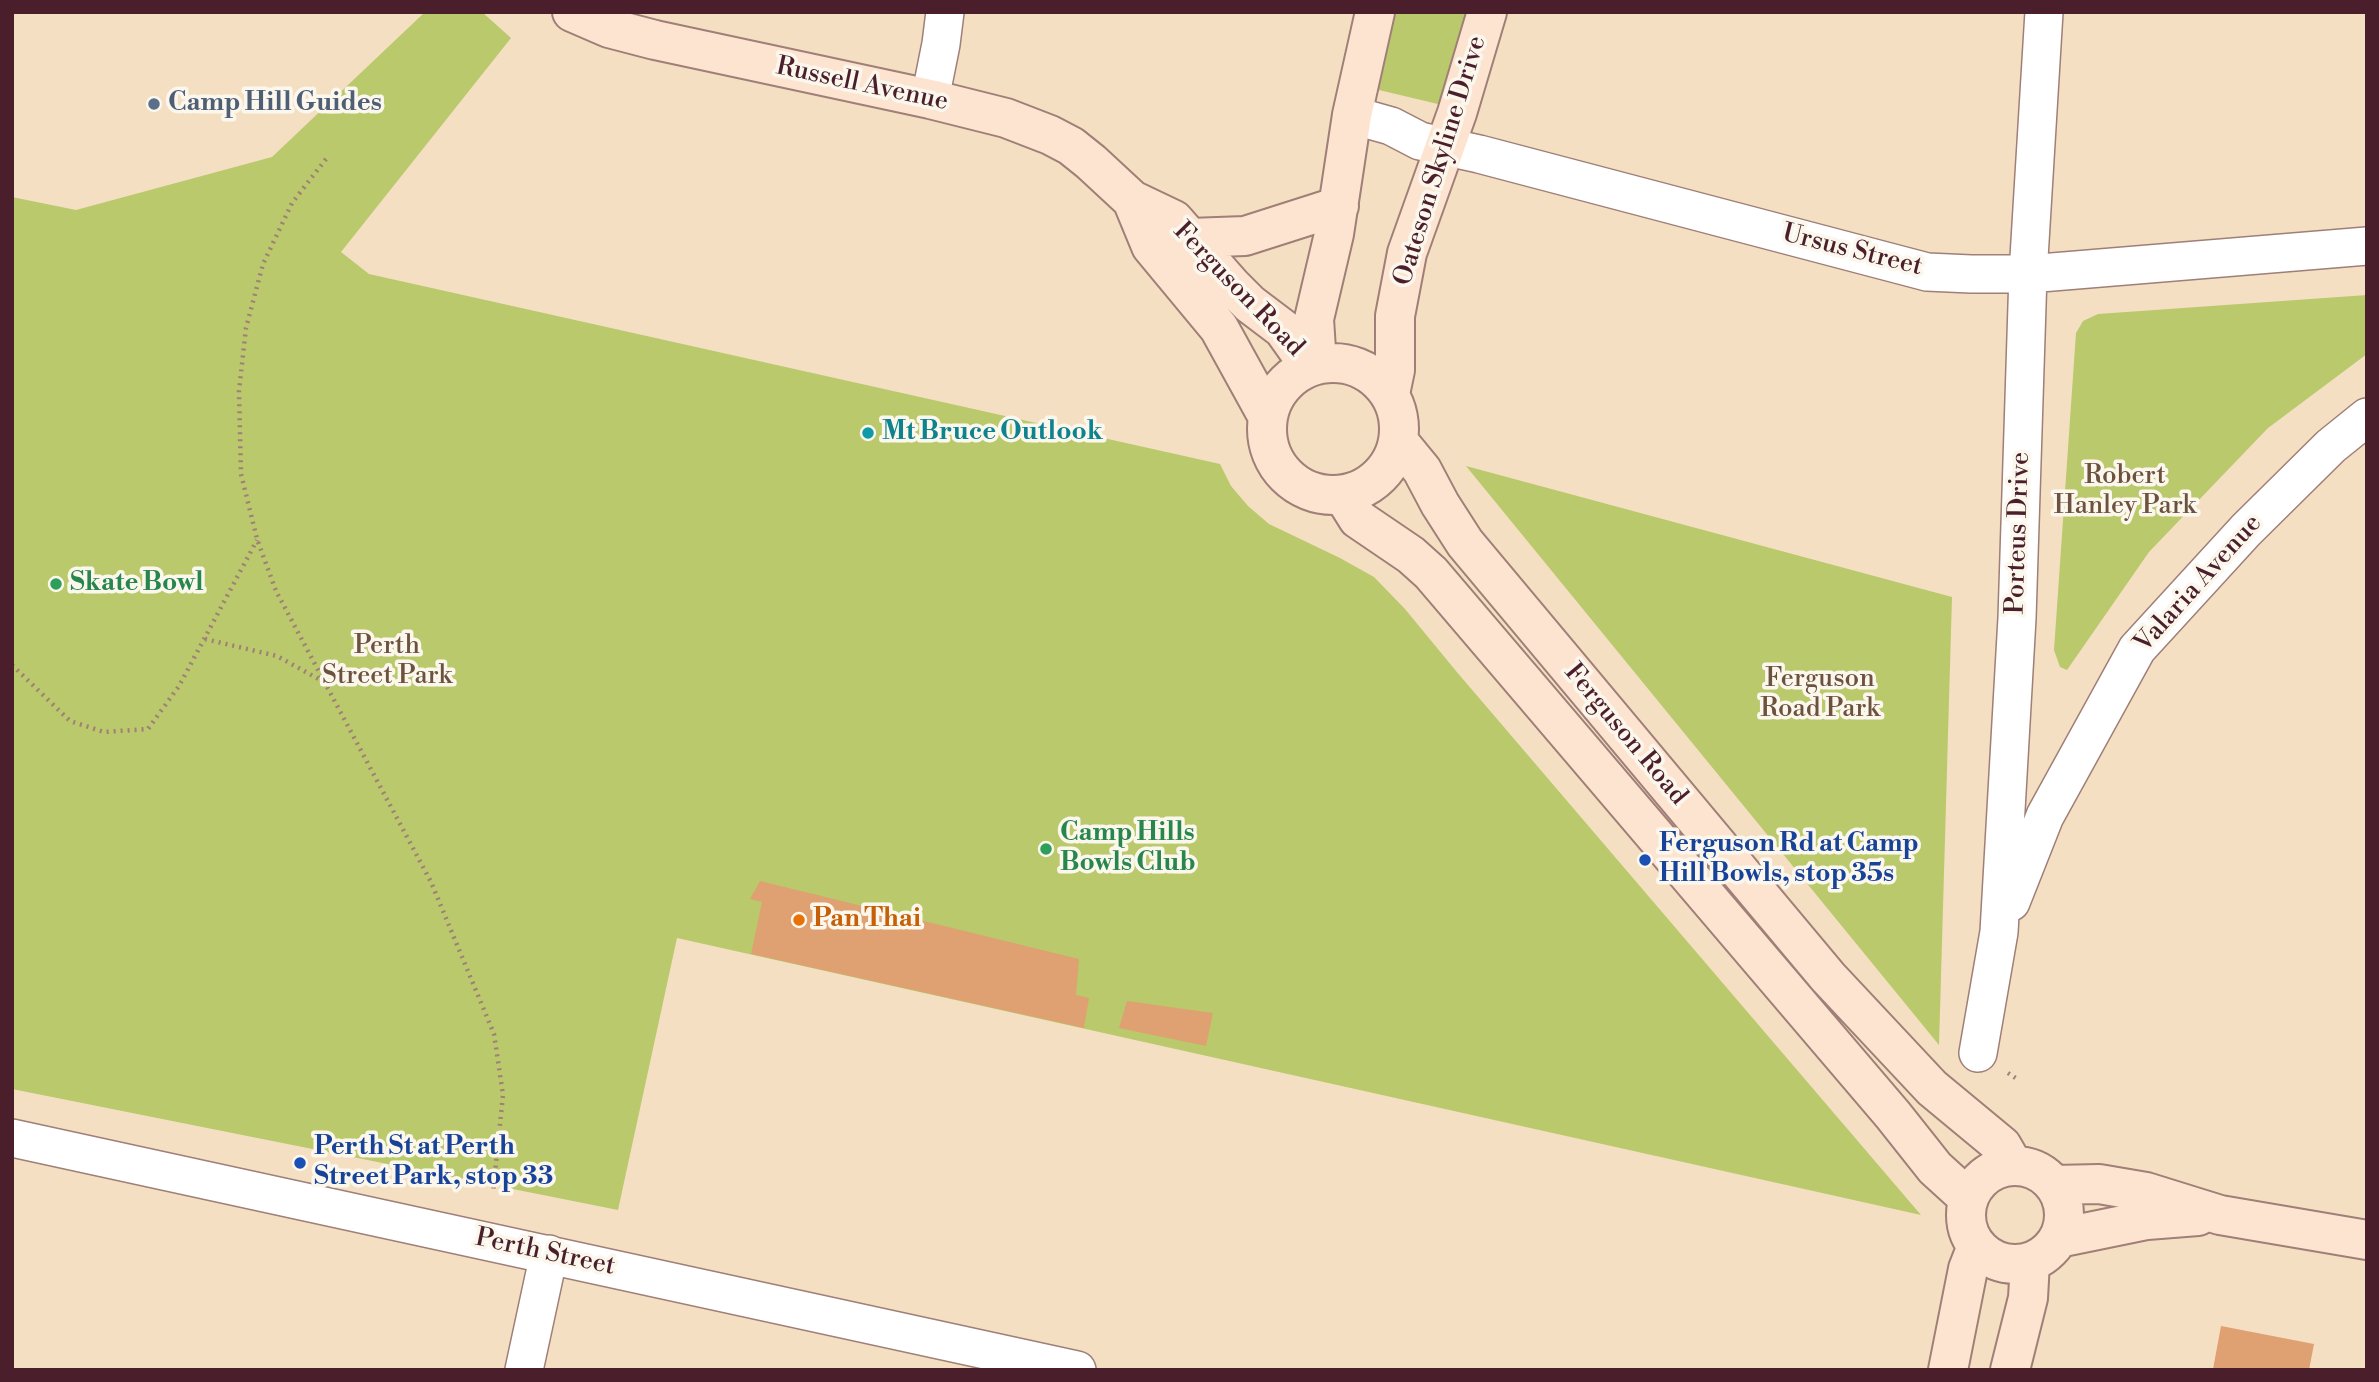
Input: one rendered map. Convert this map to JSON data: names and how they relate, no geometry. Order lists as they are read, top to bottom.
{
  "streets": {
    "main road": ["Russell Avenue", "Oateson Skyline Drive", "Ferguson Road"],
    "street": [
      "Ursus Street",
      "Porteus Drive",
      "Valaria Avenue",
      "Perth Street"
    ]
  },
  "crossings": [
    ["Russell Avenue", "Ferguson Road"],
    ["Oateson Skyline Drive", "Ursus Street"],
    ["Oateson Skyline Drive", "Ferguson Road"],
    ["Ursus Street", "Porteus Drive"],
    ["Porteus Drive", "Valaria Avenue"]
  ],
  "parks": ["Robert Hanley Park", "Perth Street Park", "Ferguson Road Park"],
  "places": [
    "Camp Hill Guides",
    "Mt Bruce Outlook",
    "Skate Bowl",
    "Camp Hills Bowls Club",
    "Ferguson Rd at Camp Hill Bowls, stop 35s",
    "Pan Thai",
    "Perth St at Perth Street Park, stop 33"
  ]
}
